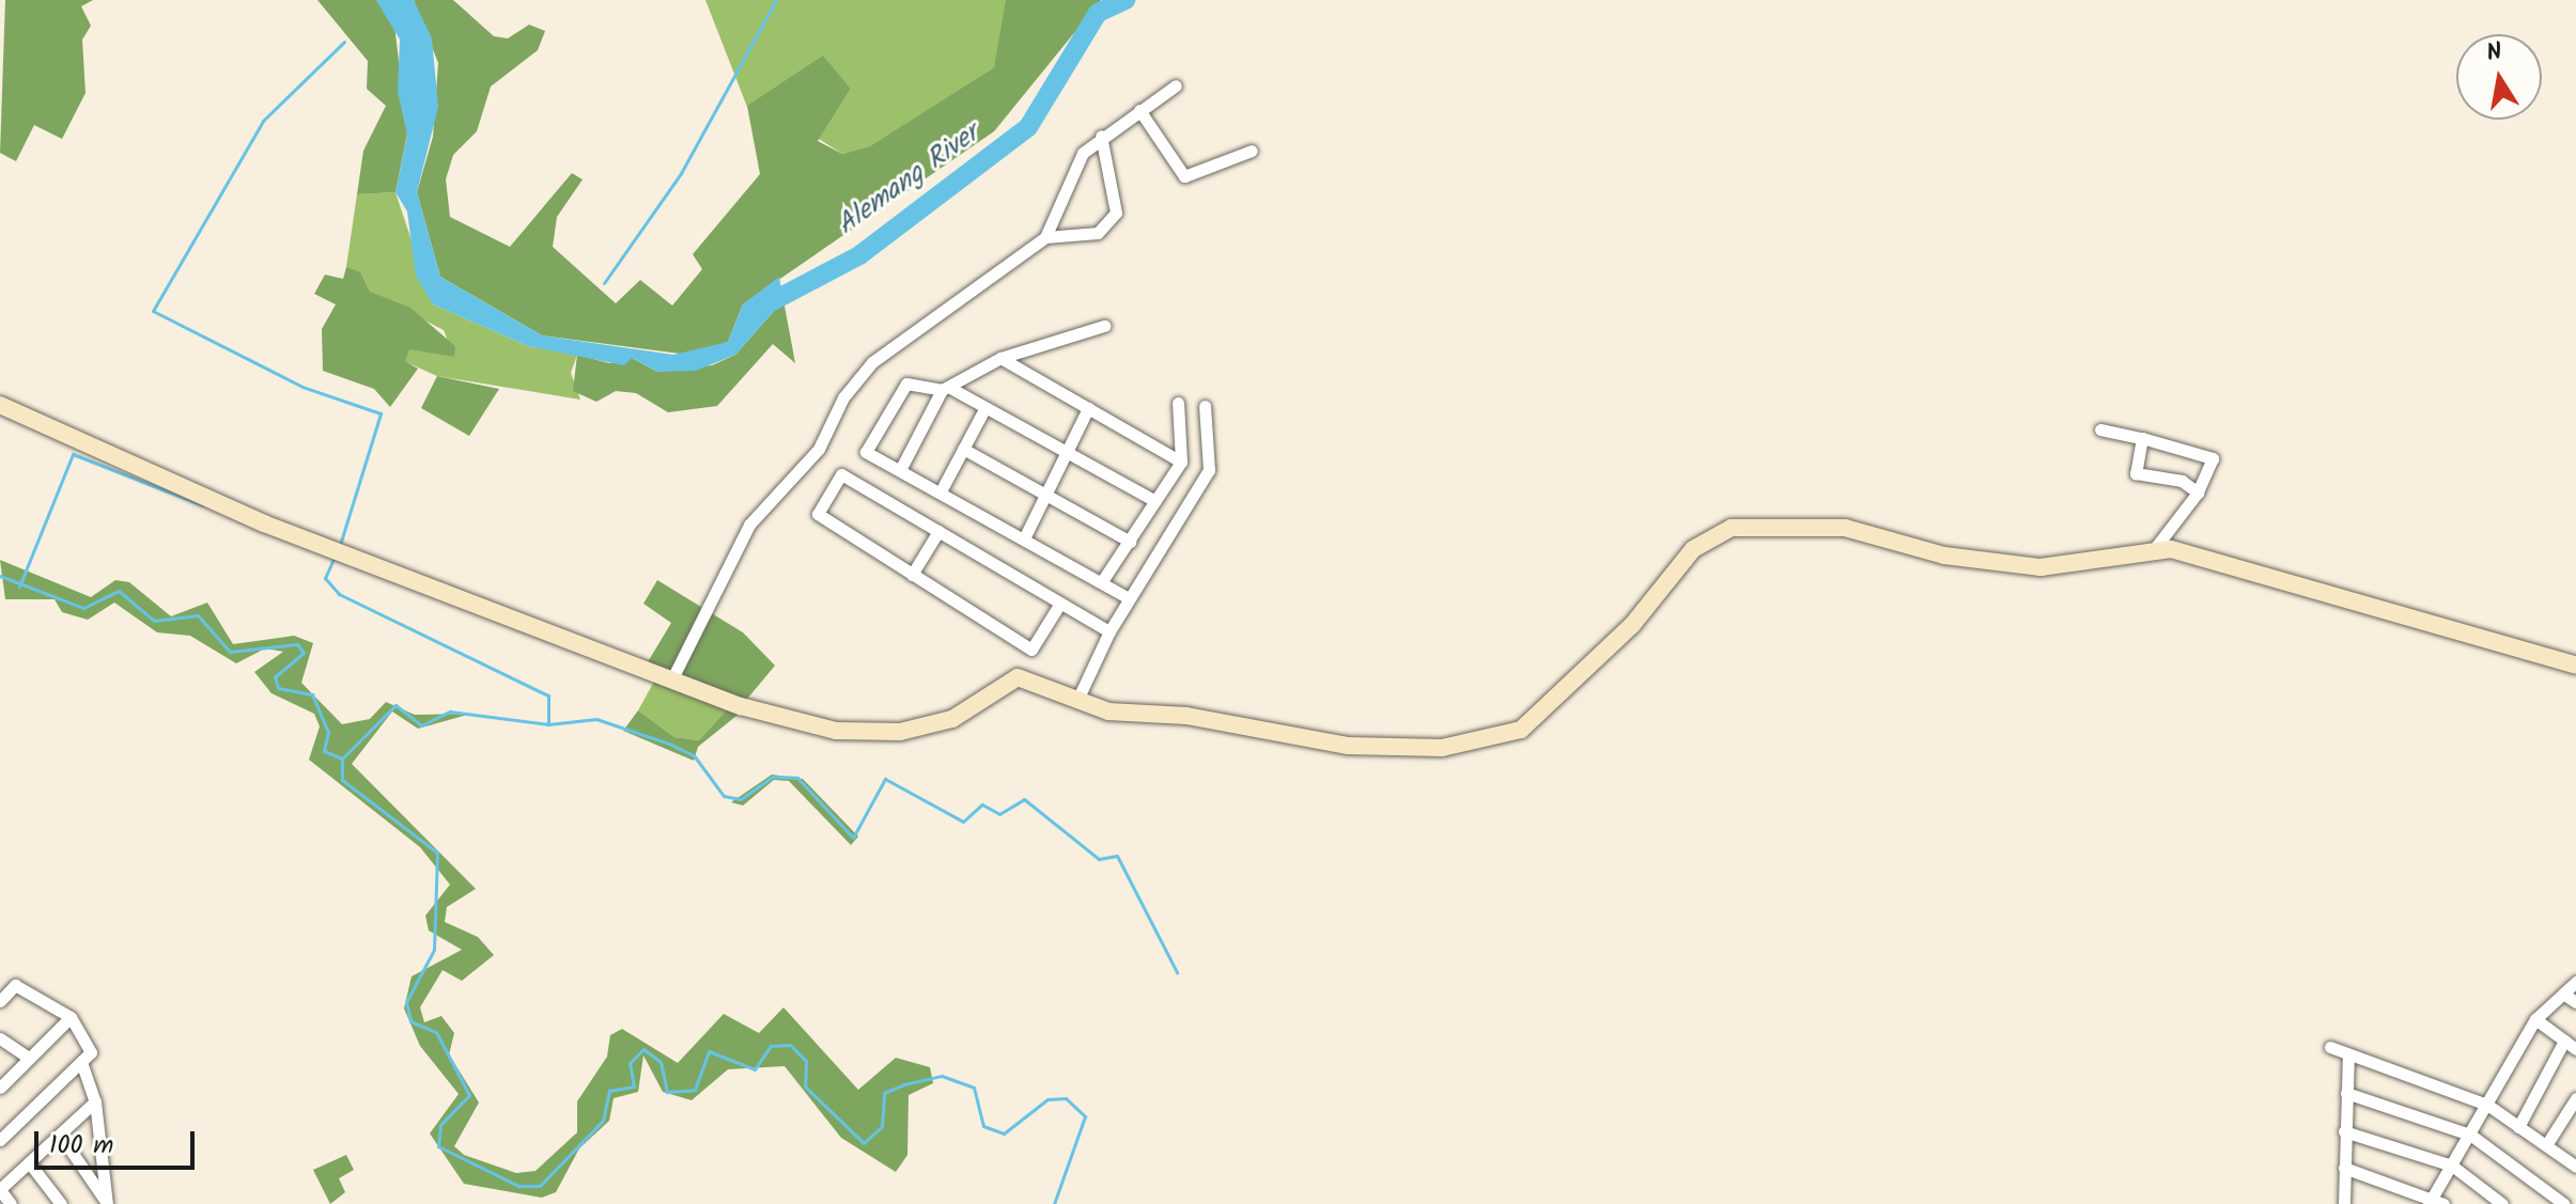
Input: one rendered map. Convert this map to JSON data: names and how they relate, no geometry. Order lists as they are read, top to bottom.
{
  "water": ["Alemang River"],
  "scale_bar": "100 m",
  "north": "top"
}
